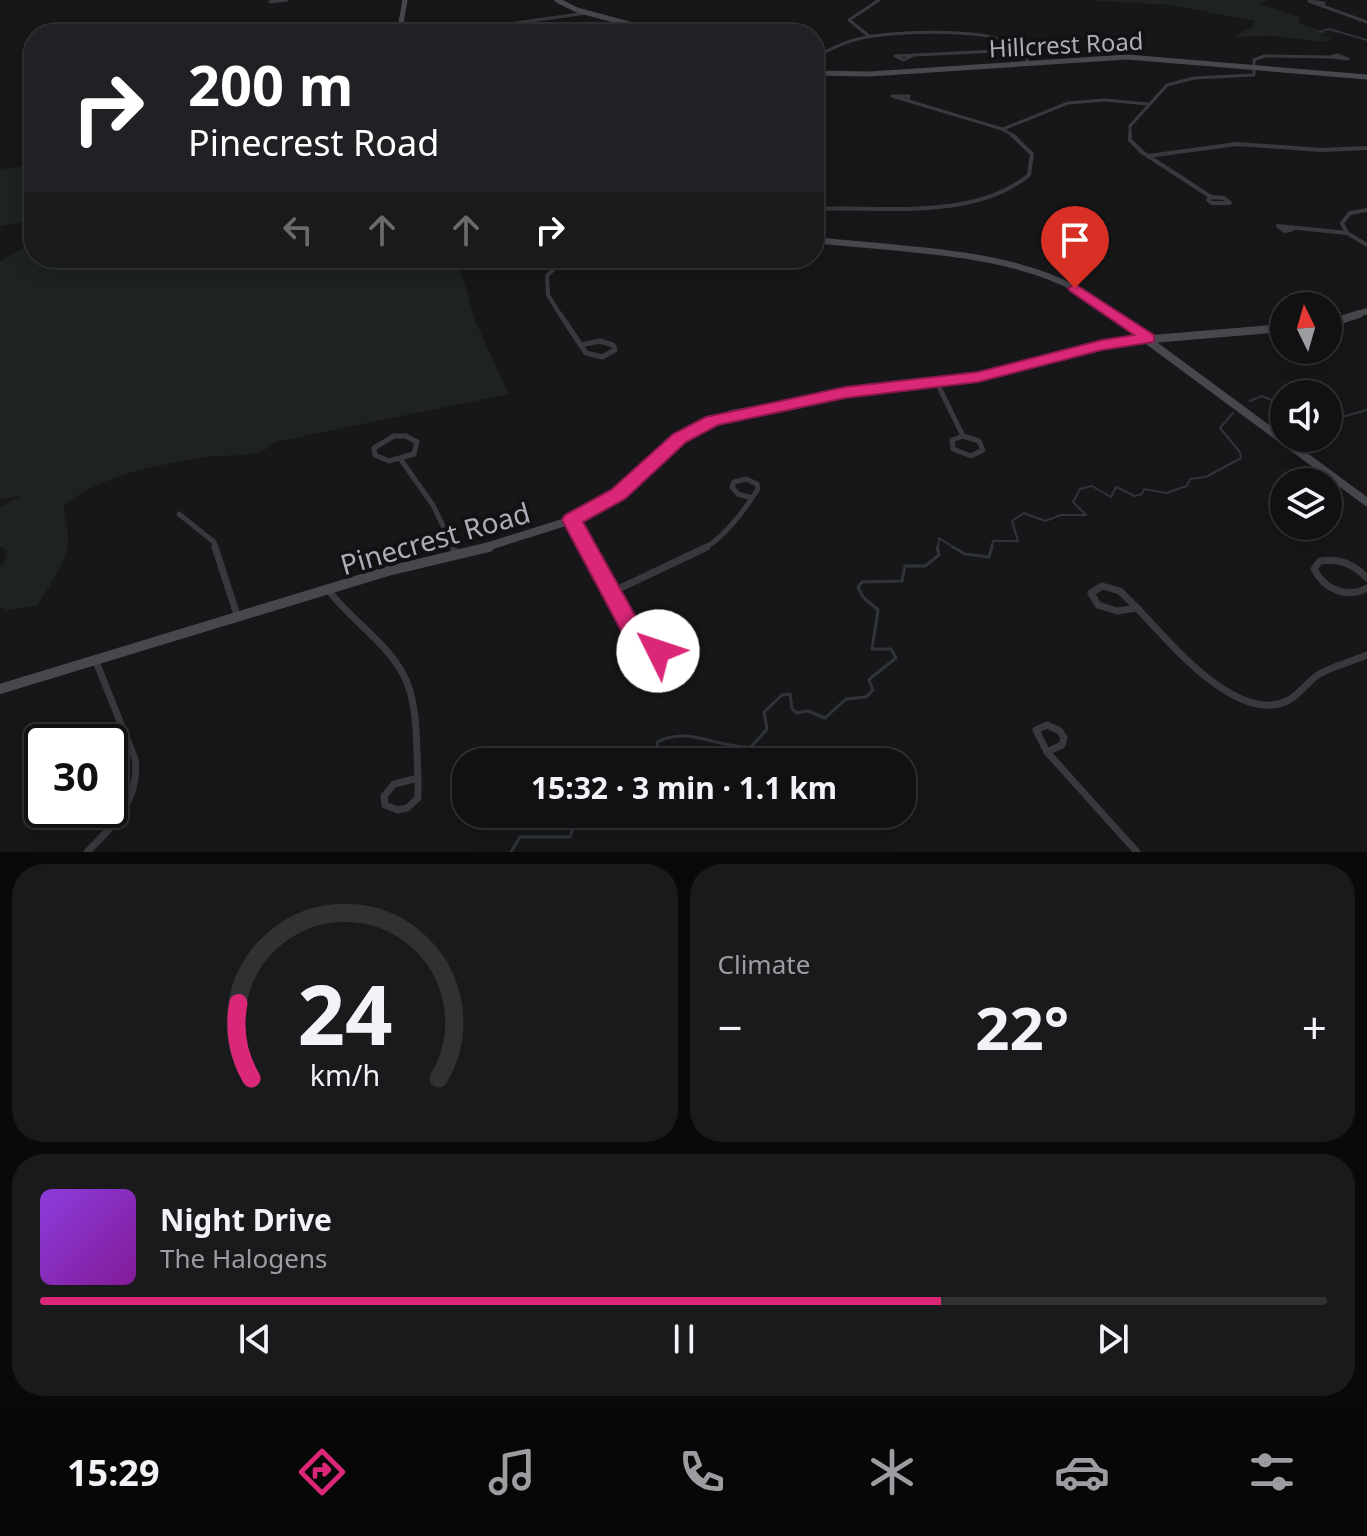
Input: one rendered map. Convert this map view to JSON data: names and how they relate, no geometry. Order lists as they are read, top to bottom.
{
  "streets": {
    "street": ["Hillcrest Road", "Pinecrest Road"]
  },
  "north": "top",
  "page": {
    "turn": ["200 m", "Pinecrest Road"],
    "limit": "30",
    "trip": "15:32 · 3 min · 1.1 km",
    "tile": "Climate",
    "heat": ["−", "22°", "+"],
    "song": ["Night Drive", "The Halogens"],
    "tabs": "15:29",
    "gauge": ["24", "km/h"]
  }
}
